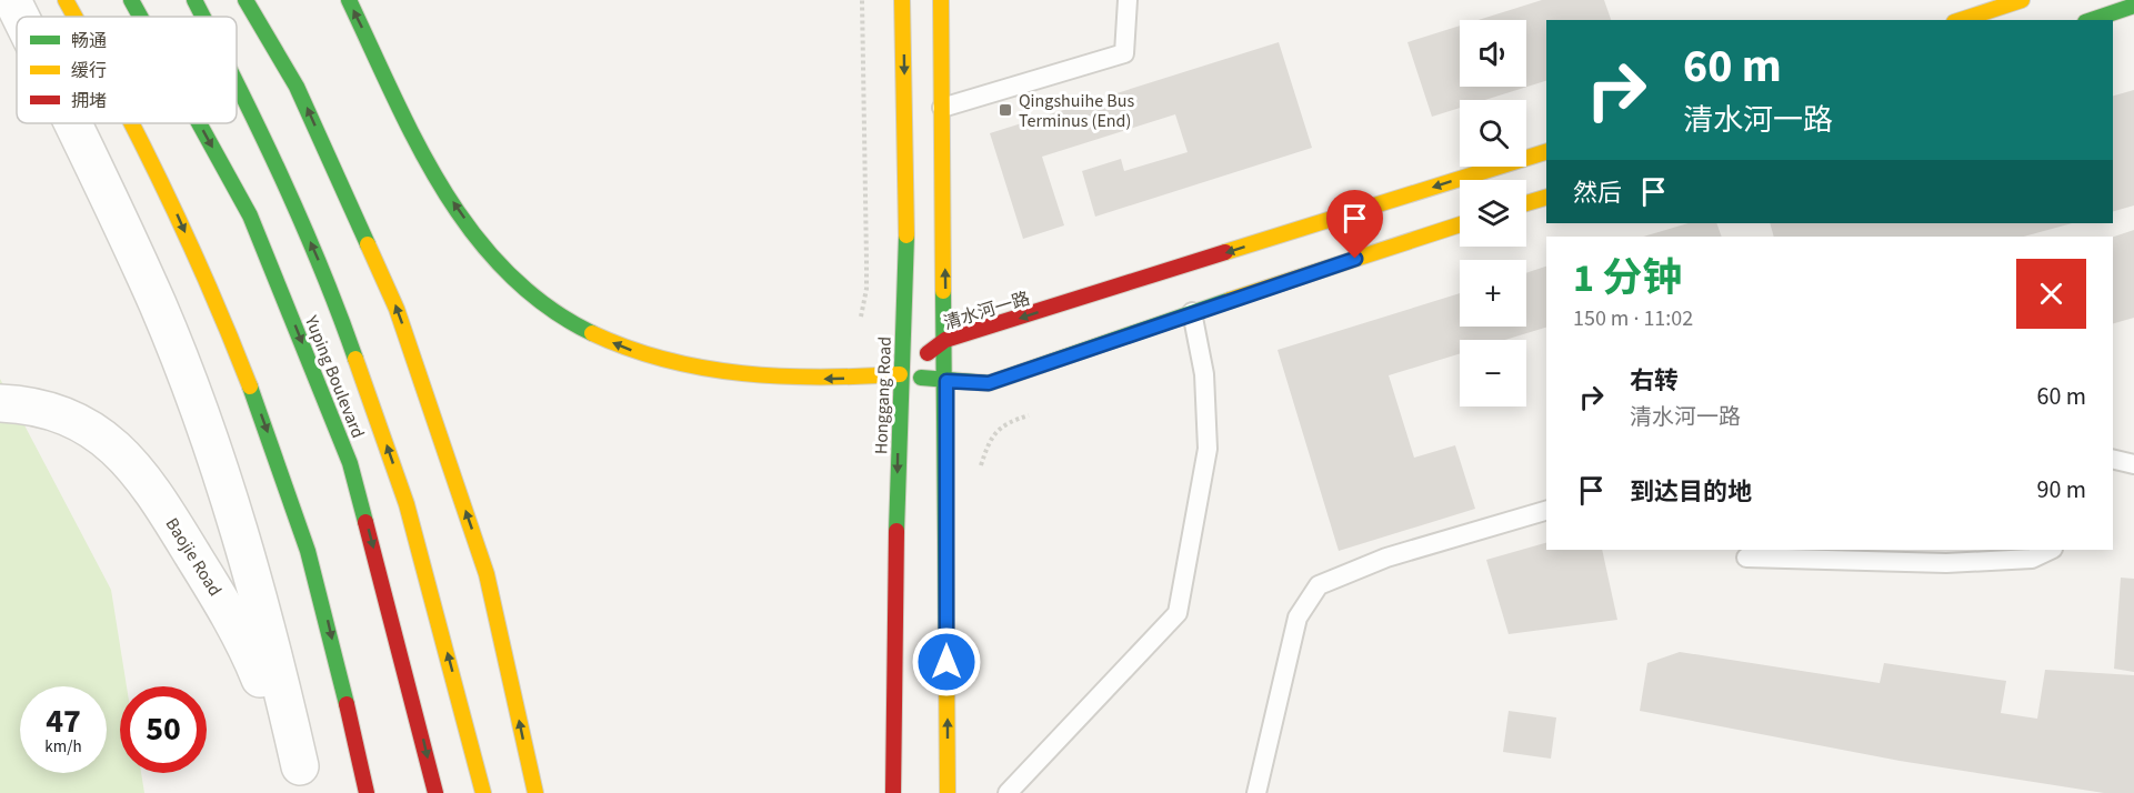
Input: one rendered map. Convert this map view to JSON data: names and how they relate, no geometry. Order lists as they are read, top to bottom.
{
  "streets": {
    "main road": ["清水河一路", "Yuping Boulevard", "Honggang Road"],
    "street": ["Baojie Road"]
  },
  "crossings": [
    ["清水河一路", "Honggang Road"]
  ],
  "places": {
    "transit": ["Qingshuihe Bus Terminus (End)"]
  },
  "legend": ["畅通", "缓行", "拥堵"],
  "page": {
    "map_buttons": ["+", "−"],
    "turn": ["60 m", "清水河一路"],
    "then": "然后",
    "heading": ["1 分钟", "150 m · 11:02"],
    "list": [
      {
        "name": "右转",
        "note": "清水河一路",
        "value": "60 m"
      },
      {
        "name": "到达目的地",
        "value": "90 m"
      }
    ],
    "speed": "47 km/h",
    "limit": "50"
  }
}
